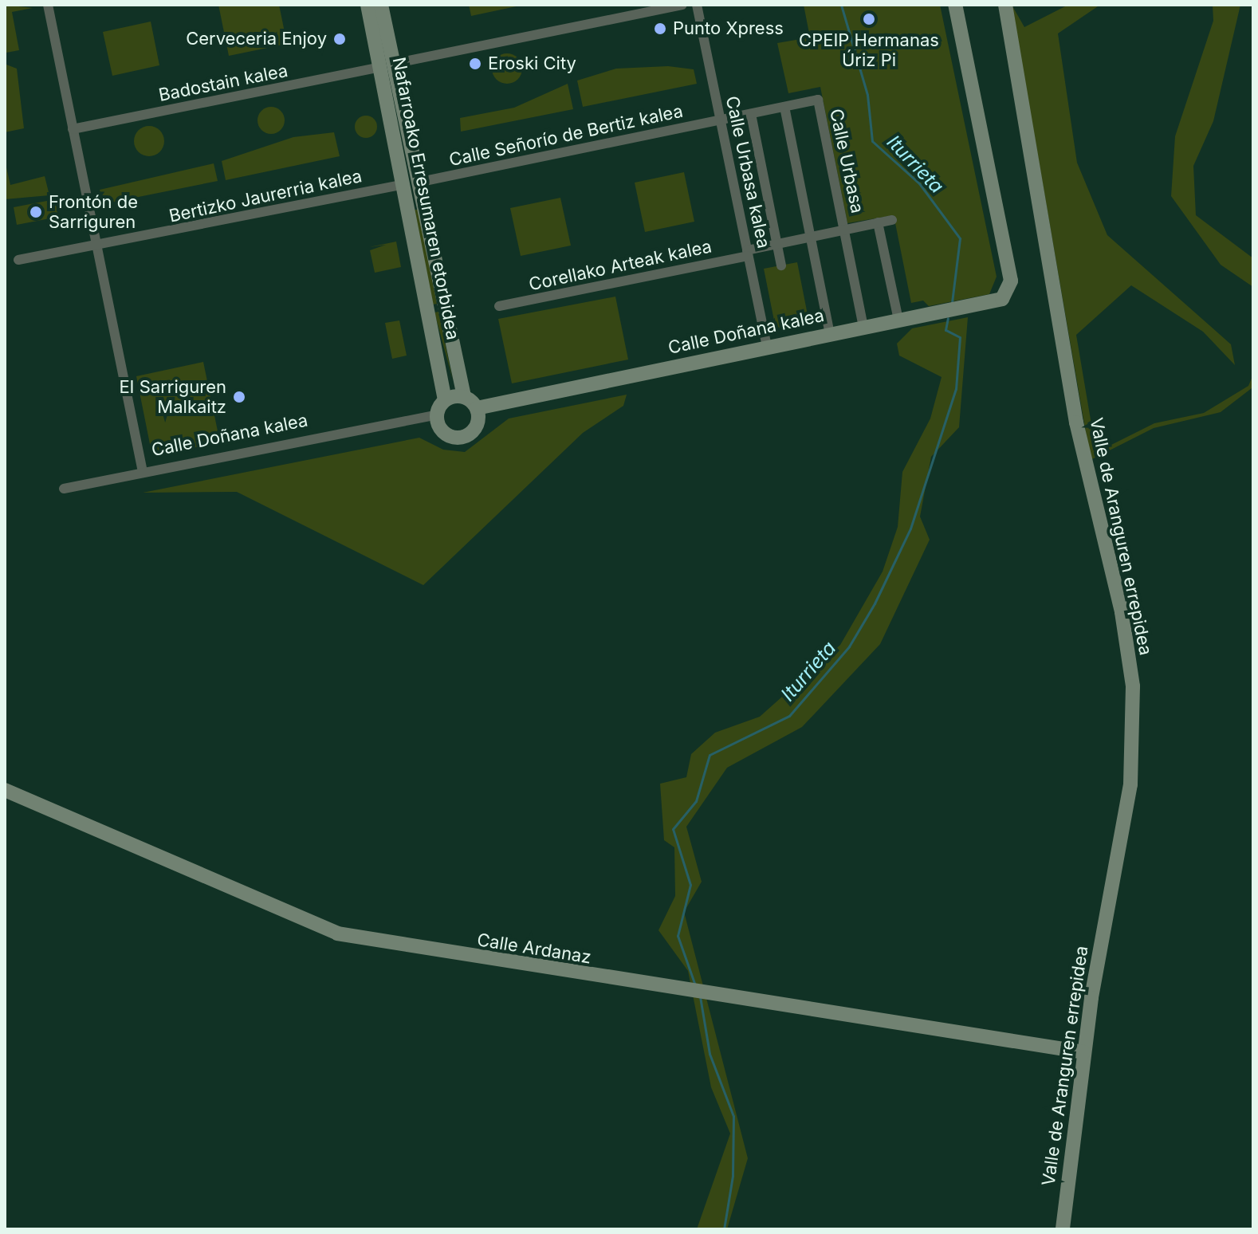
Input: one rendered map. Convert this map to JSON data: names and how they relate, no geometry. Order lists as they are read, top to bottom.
{
  "streets": {
    "street": [
      "Badostain kalea",
      "Calle Señorío de Bertiz kalea",
      "Calle Urbasa",
      "Calle Urbasa kalea",
      "Bertizko Jaurerria kalea",
      "Nafarroako Erresumaren etorbidea",
      "Corellako Arteak kalea",
      "Calle Doñana kalea",
      "Valle de Aranguren errepidea",
      "Calle Ardanaz"
    ]
  },
  "crossings": [
    ["Badostain kalea", "Nafarroako Erresumaren etorbidea"],
    ["Calle Señorío de Bertiz kalea", "Calle Urbasa kalea"],
    ["Calle Señorío de Bertiz kalea", "Bertizko Jaurerria kalea"],
    ["Calle Señorío de Bertiz kalea", "Nafarroako Erresumaren etorbidea"],
    ["Calle Urbasa", "Calle Urbasa kalea"],
    ["Calle Urbasa", "Corellako Arteak kalea"],
    ["Calle Urbasa", "Calle Doñana kalea"],
    ["Calle Urbasa kalea", "Corellako Arteak kalea"],
    ["Calle Urbasa kalea", "Calle Doñana kalea"],
    ["Bertizko Jaurerria kalea", "Nafarroako Erresumaren etorbidea"],
    ["Nafarroako Erresumaren etorbidea", "Calle Doñana kalea"],
    ["Valle de Aranguren errepidea", "Calle Ardanaz"]
  ],
  "water": ["Iturrieta"],
  "places": [
    "CPEIP Hermanas Úriz Pi",
    "Punto Xpress",
    "Cerveceria Enjoy",
    "Eroski City",
    "Frontón de Sarriguren",
    "EI Sarriguren Malkaitz"
  ]
}
